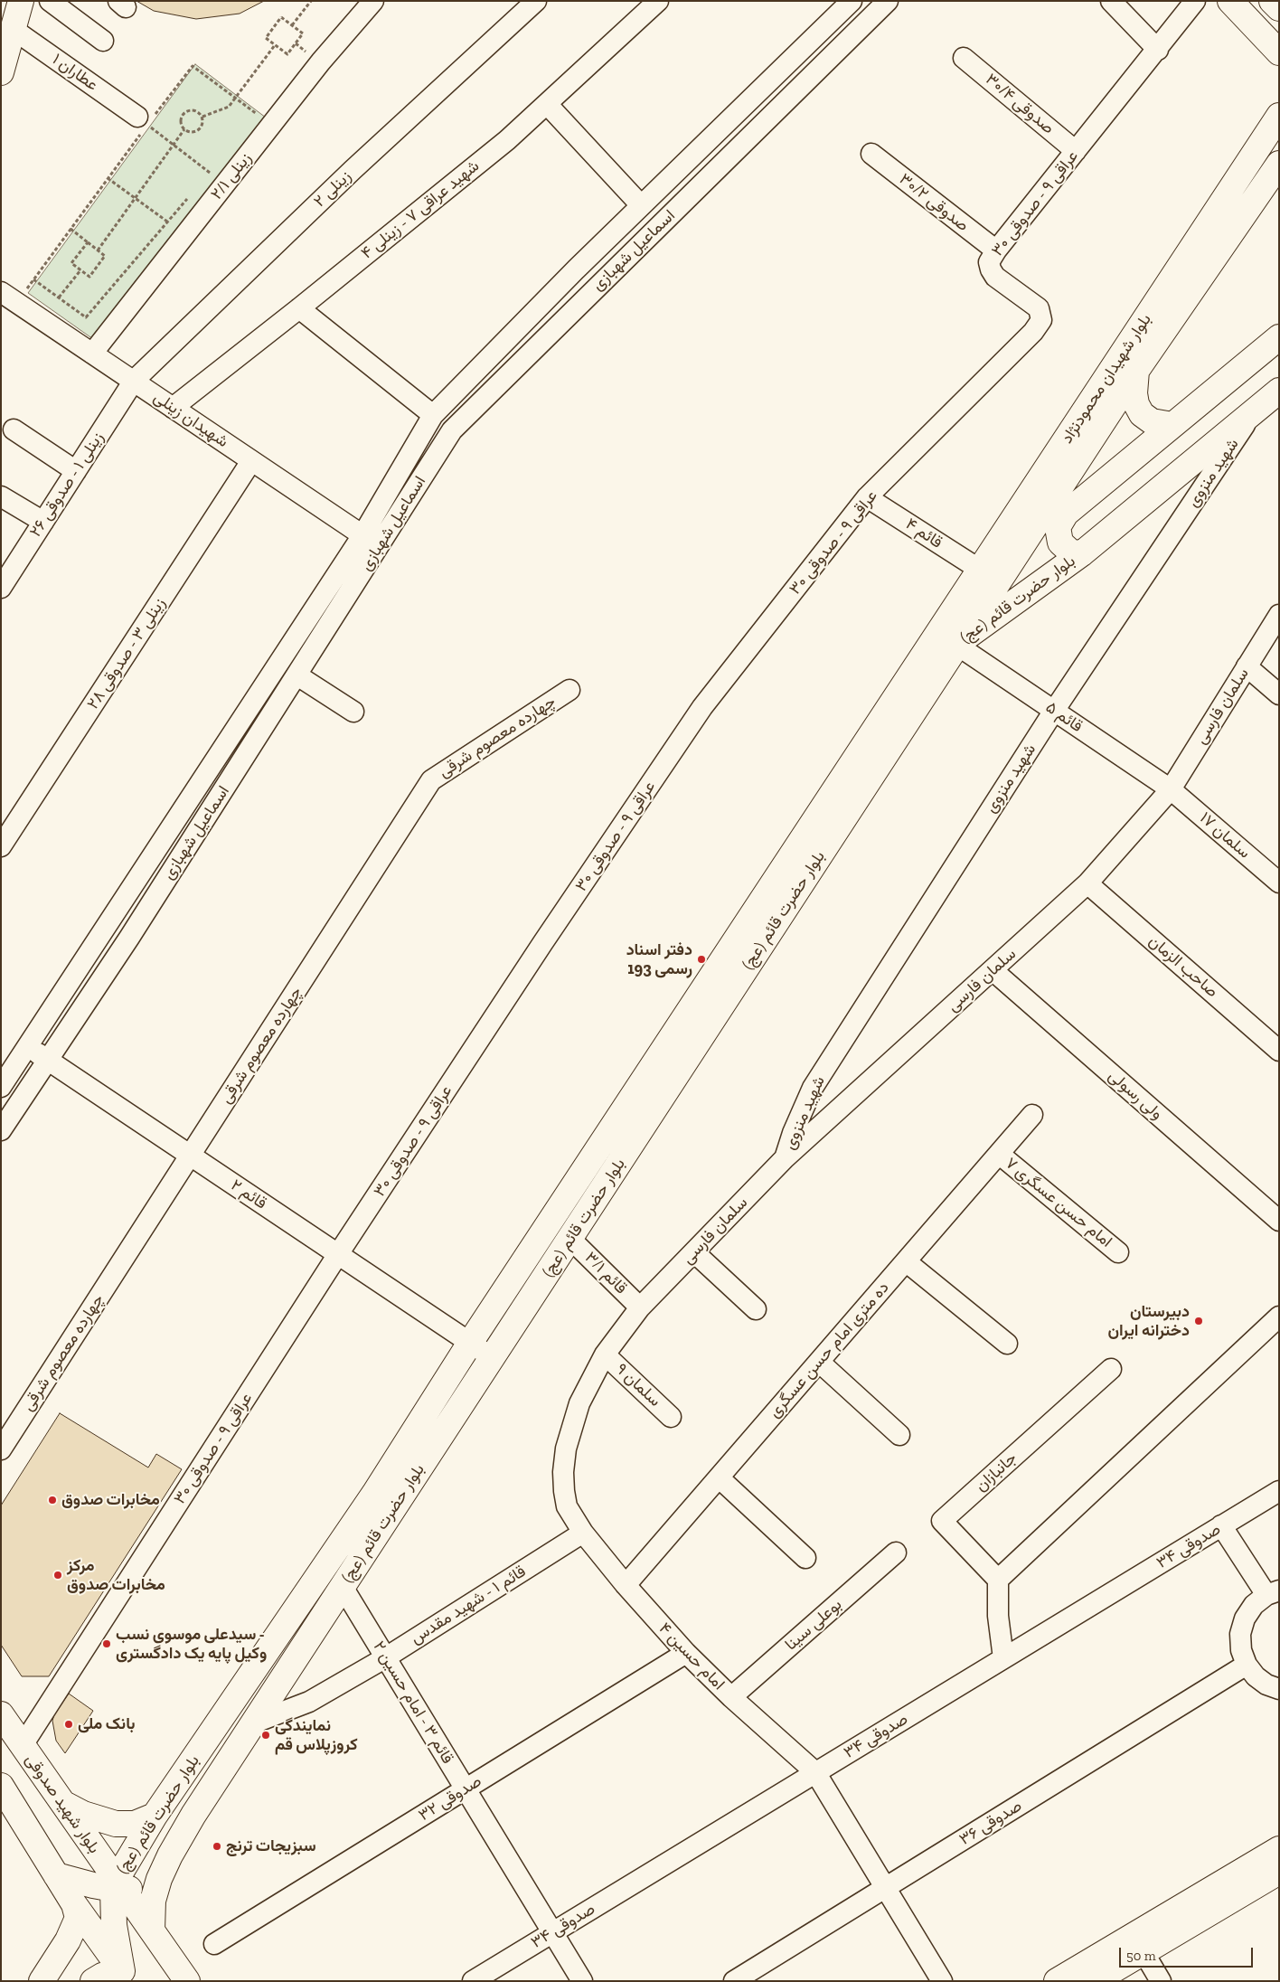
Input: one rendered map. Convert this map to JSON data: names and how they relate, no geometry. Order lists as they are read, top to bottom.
{
  "streets": {
    "main road": ["بلوار شهیدان محمودنژاد", "بلوار حضرت قائم (عج)", "بلوار شهید صدوقی"],
    "street": [
      "عطاران ۱",
      "صدوقی ۳۰/۴",
      "زینلی ۲/۱",
      "زینلی ۲",
      "صدوقی ۳۰/۲",
      "عراقی ۹ - صدوقی ۳۰",
      "شهید عراقی ۷ - زینلی ۴",
      "اسماعیل شهبازی",
      "شهیدان زینلی",
      "شهید منزوی",
      "زینلی ۱ - صدوقی ۲۶",
      "قائم ۴",
      "زینلی ۳ - صدوقی ۲۸",
      "سلمان فارسی",
      "قائم ۵",
      "چهارده معصوم شرقی",
      "سلمان ۱۷",
      "صاحب الزمان",
      "ولی رسولی",
      "قائم ۲",
      "امام حسن عسگری ۷",
      "قائم ۳/۱",
      "ده متری امام حسن عسگری",
      "سلمان ۹",
      "جانبازان",
      "صدوقی ۳۴",
      "قائم ۱ - شهید مقدس",
      "بوعلی سینا",
      "امام حسین ۴",
      "قائم ۳ - امام حسین ۲",
      "صدوقی ۳۲",
      "صدوقی ۳۶"
    ]
  },
  "crossings": [
    ["صدوقی ۳۰/۴", "عراقی ۹ - صدوقی ۳۰"],
    ["زینلی ۲/۱", "شهیدان زینلی"],
    ["زینلی ۲", "شهیدان زینلی"],
    ["زینلی ۲", "زینلی ۱ - صدوقی ۲۶"],
    ["صدوقی ۳۰/۲", "عراقی ۹ - صدوقی ۳۰"],
    ["عراقی ۹ - صدوقی ۳۰", "قائم ۴"],
    ["عراقی ۹ - صدوقی ۳۰", "قائم ۲"],
    ["عراقی ۹ - صدوقی ۳۰", "بلوار شهید صدوقی"],
    ["شهید عراقی ۷ - زینلی ۴", "شهیدان زینلی"],
    ["اسماعیل شهبازی", "شهیدان زینلی"],
    ["اسماعیل شهبازی", "قائم ۲"],
    ["بلوار شهیدان محمودنژاد", "قائم ۴"],
    ["بلوار شهیدان محمودنژاد", "بلوار حضرت قائم (عج)"],
    ["بلوار شهیدان محمودنژاد", "قائم ۵"],
    ["شهیدان زینلی", "زینلی ۱ - صدوقی ۲۶"],
    ["شهیدان زینلی", "زینلی ۳ - صدوقی ۲۸"],
    ["شهید منزوی", "بلوار حضرت قائم (عج)"],
    ["شهید منزوی", "سلمان فارسی"],
    ["شهید منزوی", "قائم ۵"],
    ["بلوار حضرت قائم (عج)", "قائم ۵"],
    ["بلوار حضرت قائم (عج)", "قائم ۲"],
    ["بلوار حضرت قائم (عج)", "قائم ۳/۱"],
    ["بلوار حضرت قائم (عج)", "قائم ۱ - شهید مقدس"],
    ["بلوار حضرت قائم (عج)", "قائم ۳ - امام حسین ۲"],
    ["بلوار حضرت قائم (عج)", "بلوار شهید صدوقی"],
    ["سلمان فارسی", "قائم ۵"],
    ["سلمان فارسی", "سلمان ۱۷"],
    ["سلمان فارسی", "صاحب الزمان"],
    ["سلمان فارسی", "ولی رسولی"],
    ["سلمان فارسی", "قائم ۳/۱"],
    ["سلمان فارسی", "امام حسین ۴"],
    ["قائم ۵", "سلمان ۱۷"],
    ["چهارده معصوم شرقی", "قائم ۲"],
    ["امام حسن عسگری ۷", "ده متری امام حسن عسگری"],
    ["قائم ۳/۱", "امام حسین ۴"],
    ["ده متری امام حسن عسگری", "امام حسین ۴"],
    ["سلمان ۹", "امام حسین ۴"],
    ["صدوقی ۳۴", "امام حسین ۴"],
    ["صدوقی ۳۴", "قائم ۳ - امام حسین ۲"],
    ["قائم ۱ - شهید مقدس", "امام حسین ۴"],
    ["قائم ۱ - شهید مقدس", "قائم ۳ - امام حسین ۲"],
    ["بوعلی سینا", "امام حسین ۴"],
    ["امام حسین ۴", "صدوقی ۳۲"],
    ["امام حسین ۴", "صدوقی ۳۶"],
    ["قائم ۳ - امام حسین ۲", "صدوقی ۳۲"]
  ],
  "places": [
    "دفتر اسناد رسمی 193",
    "دبیرستان دخترانه ایران",
    "مخابرات صدوق",
    "مرکز مخابرات صدوق",
    "سیدعلی موسوی نسب - وکیل پایه یک دادگستری",
    "بانک ملی",
    "نمایندگی کروزپلاس قم",
    "سبزیجات ترنج"
  ],
  "scale_bar": "50 m"
}
